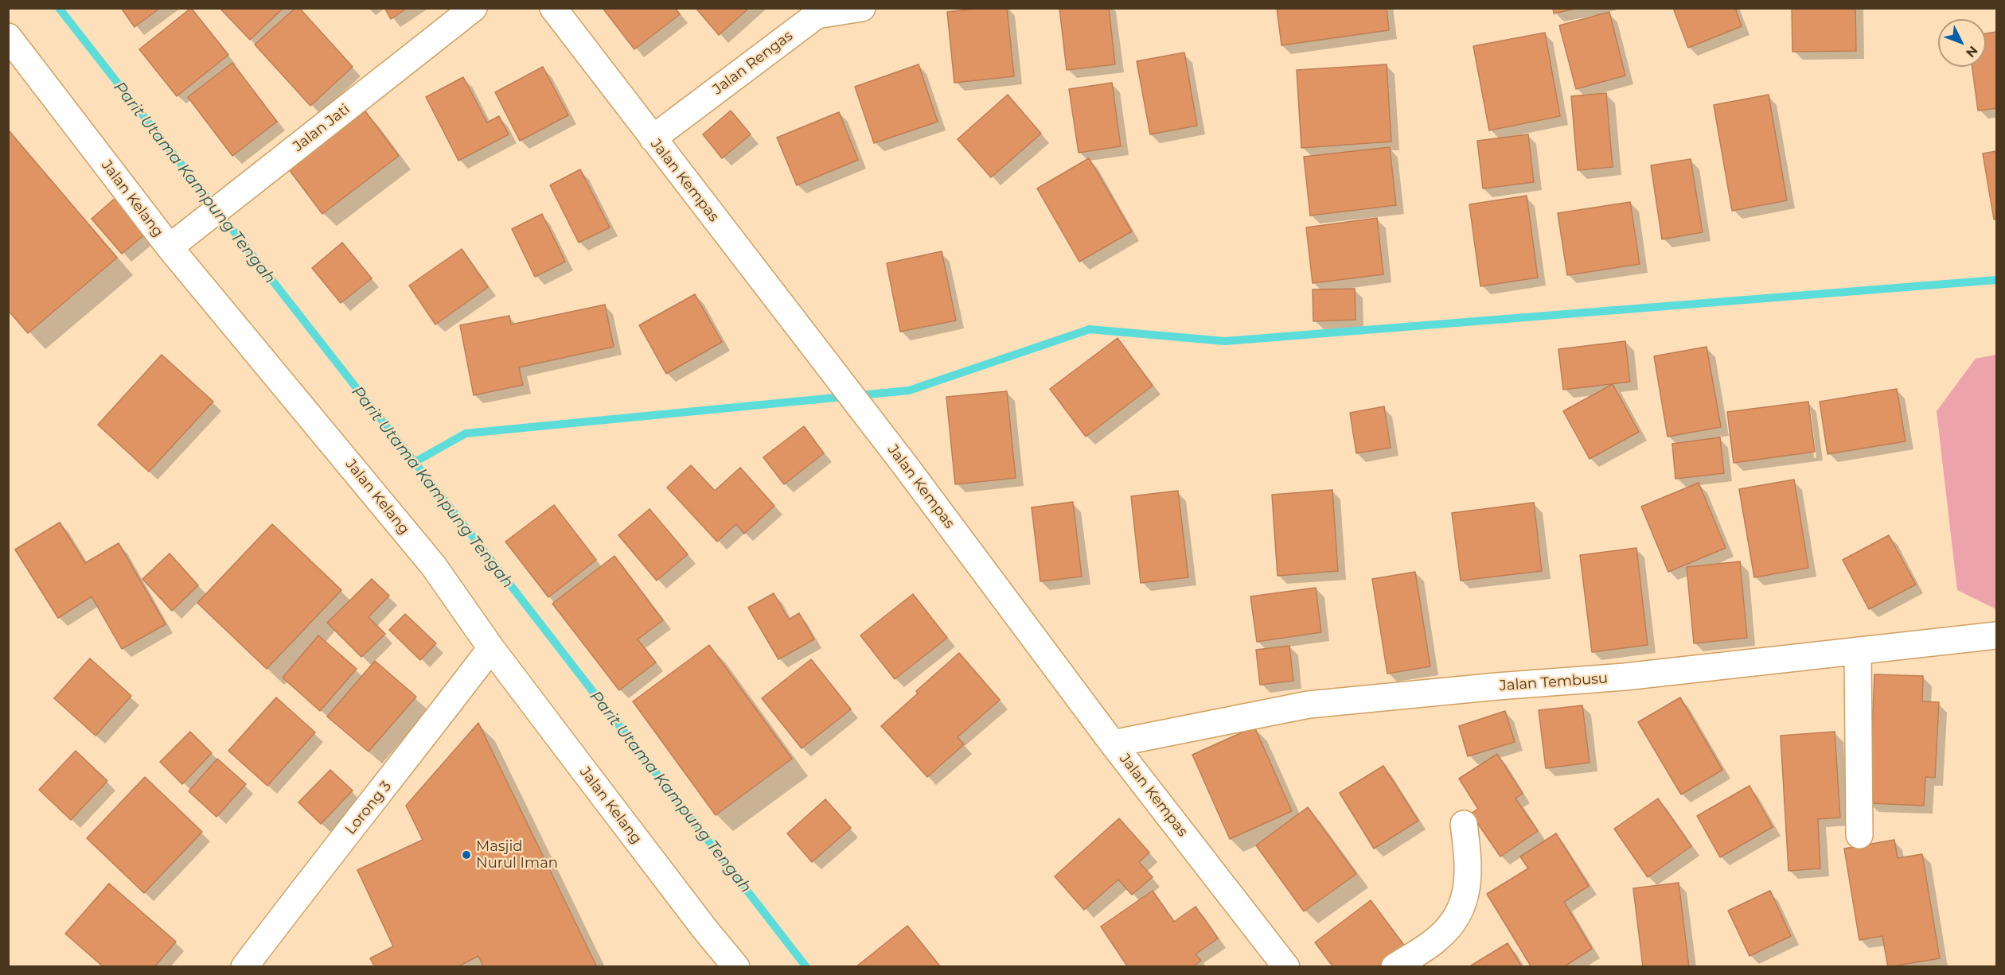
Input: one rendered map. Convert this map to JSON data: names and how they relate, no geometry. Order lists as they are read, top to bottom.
{
  "streets": {
    "street": [
      "Jalan Rengas",
      "Jalan Jati",
      "Jalan Kempas",
      "Jalan Kelang",
      "Jalan Tembusu",
      "Lorong 3"
    ]
  },
  "crossings": [
    ["Jalan Rengas", "Jalan Kempas"],
    ["Jalan Jati", "Jalan Kelang"],
    ["Jalan Kempas", "Jalan Tembusu"],
    ["Jalan Kelang", "Lorong 3"]
  ],
  "water": ["Parit Utama Kampung Tengah"],
  "places": ["Masjid Nurul Iman"],
  "north": "bottom right"
}
